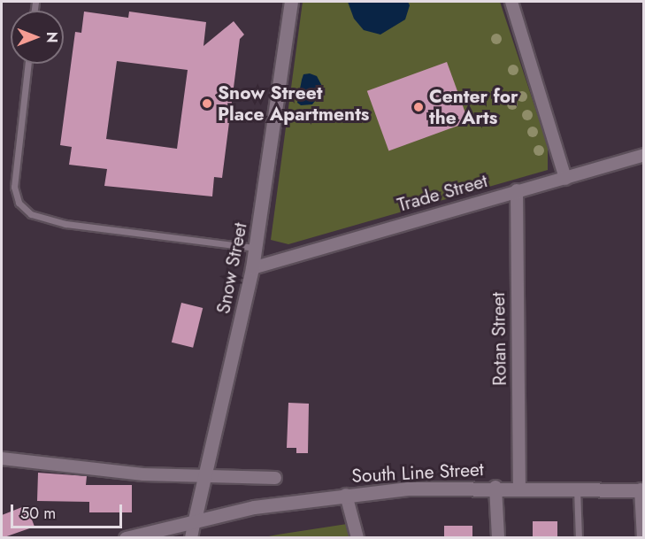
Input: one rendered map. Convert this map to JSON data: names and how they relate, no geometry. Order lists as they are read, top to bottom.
{
  "streets": {
    "street": [
      "Trade Street",
      "Snow Street",
      "Rotan Street",
      "South Line Street"
    ]
  },
  "crossings": [
    ["Trade Street", "Snow Street"],
    ["Trade Street", "Rotan Street"],
    ["Snow Street", "South Line Street"],
    ["Rotan Street", "South Line Street"]
  ],
  "places": ["Snow Street Place Apartments", "Center for the Arts"],
  "scale_bar": "50 m",
  "north": "right"
}
